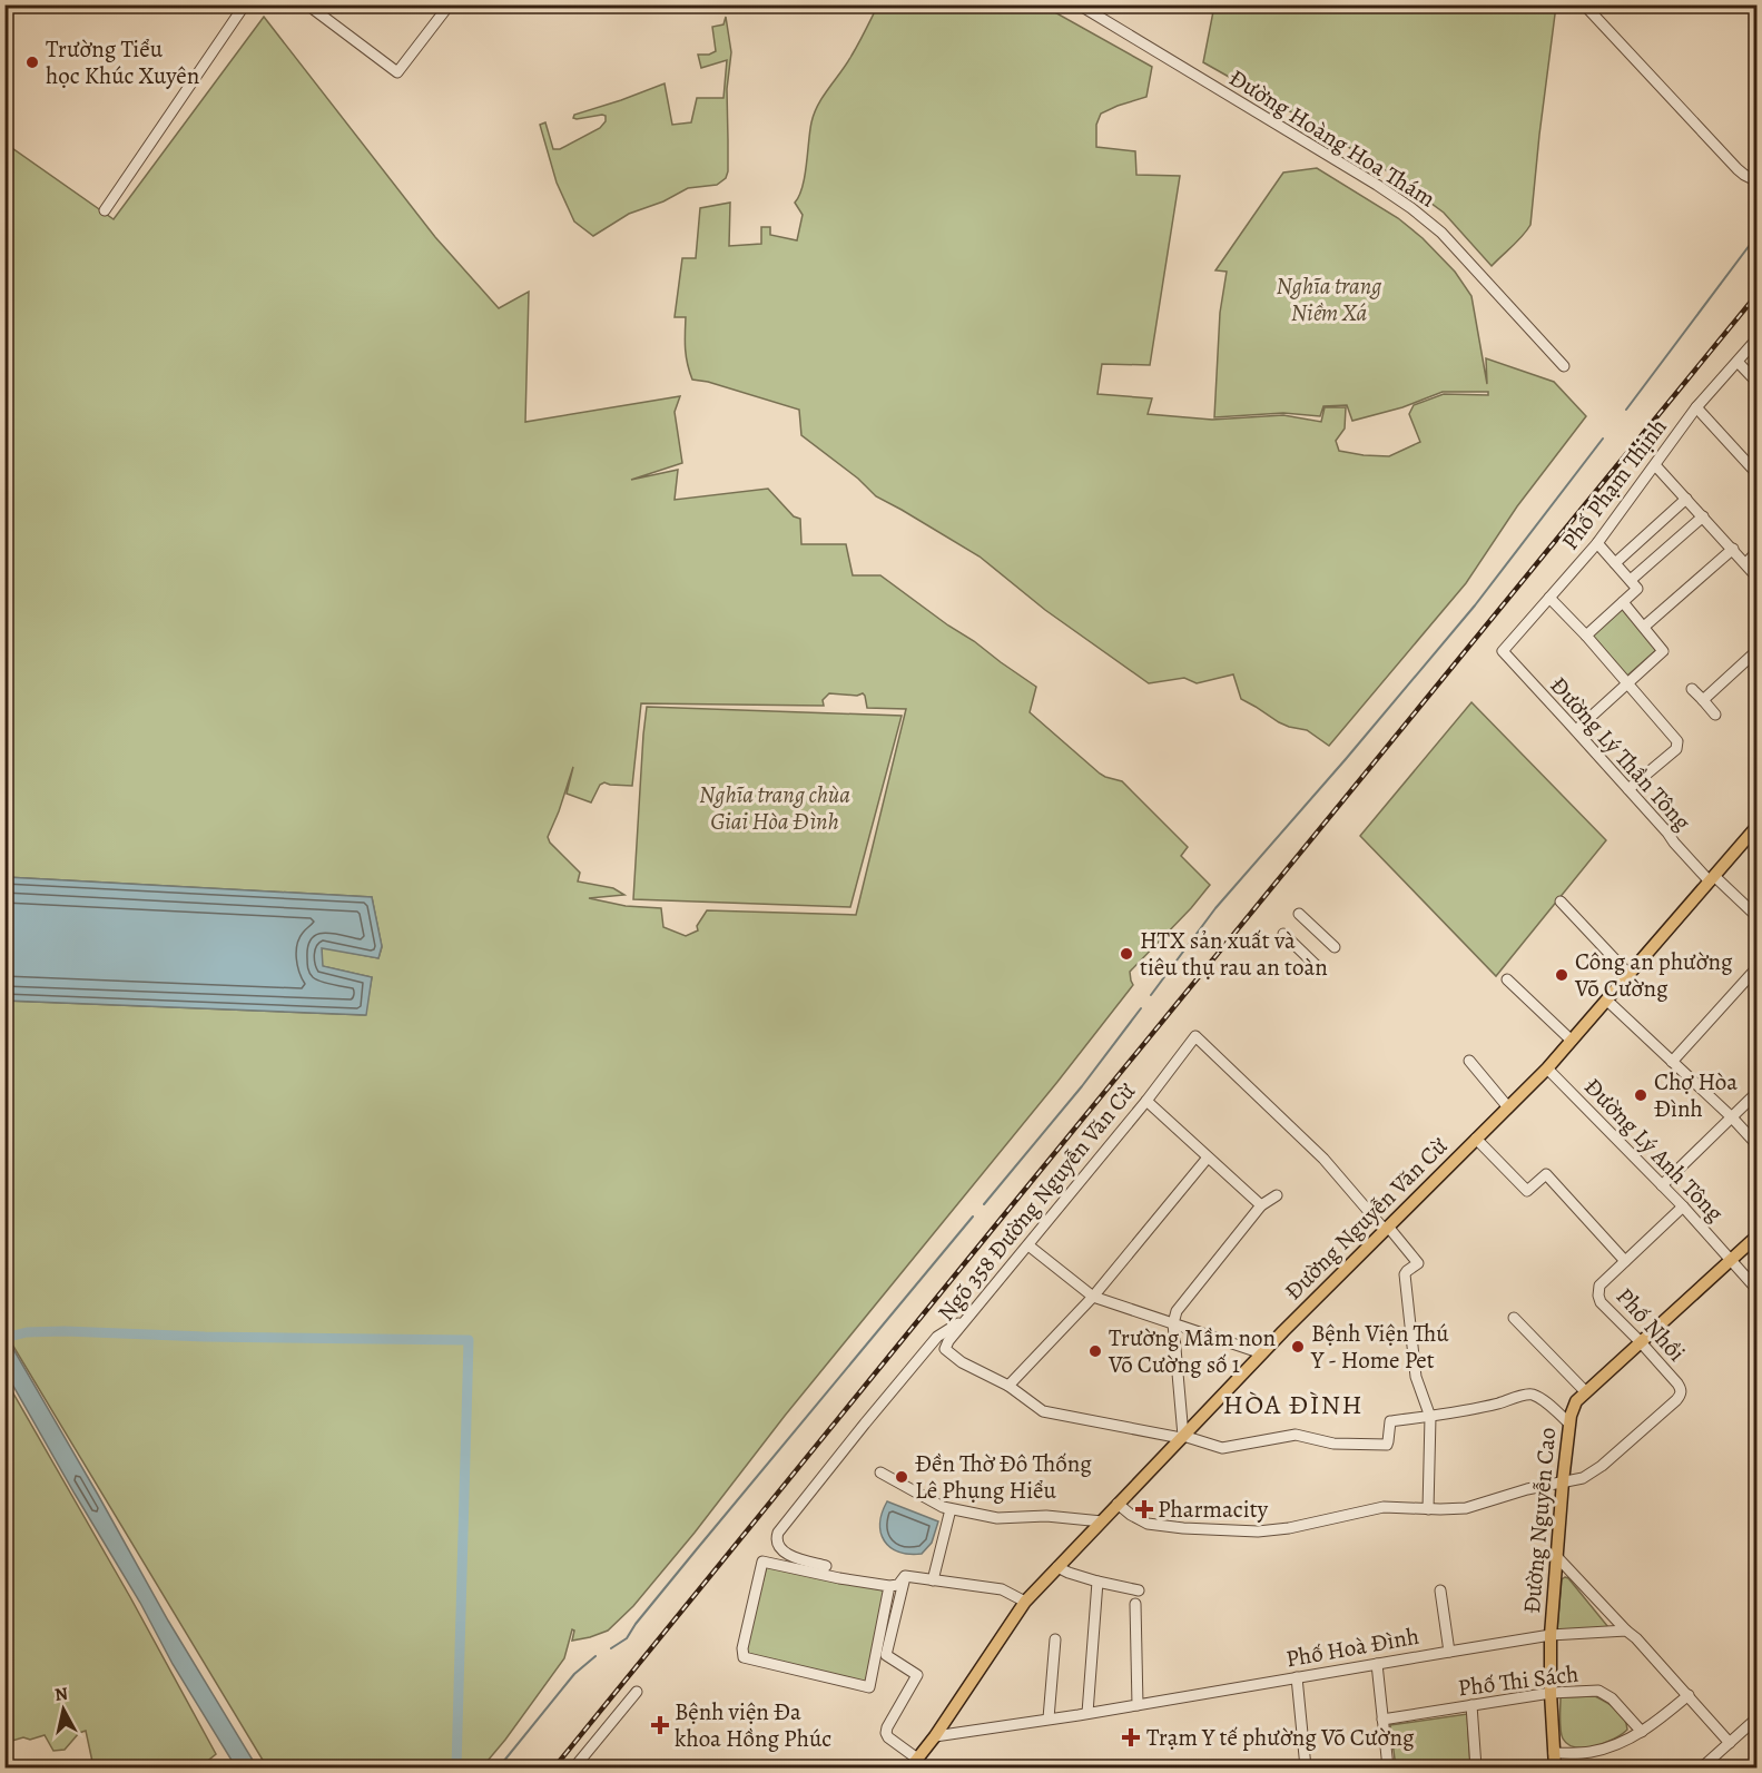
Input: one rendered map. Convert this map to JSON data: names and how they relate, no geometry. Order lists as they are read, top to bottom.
{
  "streets": {
    "main road": ["Đường Nguyễn Văn Cừ", "Đường Nguyễn Cao"],
    "street": [
      "Đường Hoàng Hoa Thám",
      "Phố Phạm Thịnh",
      "Đường Lý Thần Tông",
      "Đường Lý Anh Tông",
      "Ngõ 358 Đường Nguyễn Văn Cừ",
      "Phố Nhồi",
      "Phố Hoà Đình",
      "Phố Thi Sách"
    ]
  },
  "crossings": [
    ["Phố Phạm Thịnh", "Đường Lý Thần Tông"],
    ["Đường Lý Thần Tông", "Đường Nguyễn Văn Cừ"],
    ["Đường Lý Anh Tông", "Đường Nguyễn Văn Cừ"],
    ["Đường Lý Anh Tông", "Phố Nhồi"],
    ["Đường Lý Anh Tông", "Đường Nguyễn Cao"],
    ["Ngõ 358 Đường Nguyễn Văn Cừ", "Đường Nguyễn Văn Cừ"],
    ["Đường Nguyễn Văn Cừ", "Phố Hoà Đình"],
    ["Phố Nhồi", "Đường Nguyễn Cao"],
    ["Đường Nguyễn Cao", "Phố Hoà Đình"],
    ["Đường Nguyễn Cao", "Phố Thi Sách"]
  ],
  "districts": ["HÒA ĐÌNH"],
  "parks": ["Nghĩa trang Niềm Xá", "Nghĩa trang chùa Giai Hòa Đình"],
  "places": {
    "other": [
      "Trường Tiểu học Khúc Xuyên",
      "HTX sản xuất và tiêu thụ rau an toàn",
      "Công an phường Võ Cường",
      "Chợ Hòa Đình",
      "Bệnh Viện Thú Y - Home Pet",
      "Trường Mầm non Võ Cường số 1",
      "Đền Thờ Đô Thống Lê Phụng Hiểu"
    ],
    "health": ["Pharmacity", "Bệnh viện Đa khoa Hồng Phúc", "Trạm Y tế phường Võ Cường"]
  },
  "north": "top"
}
